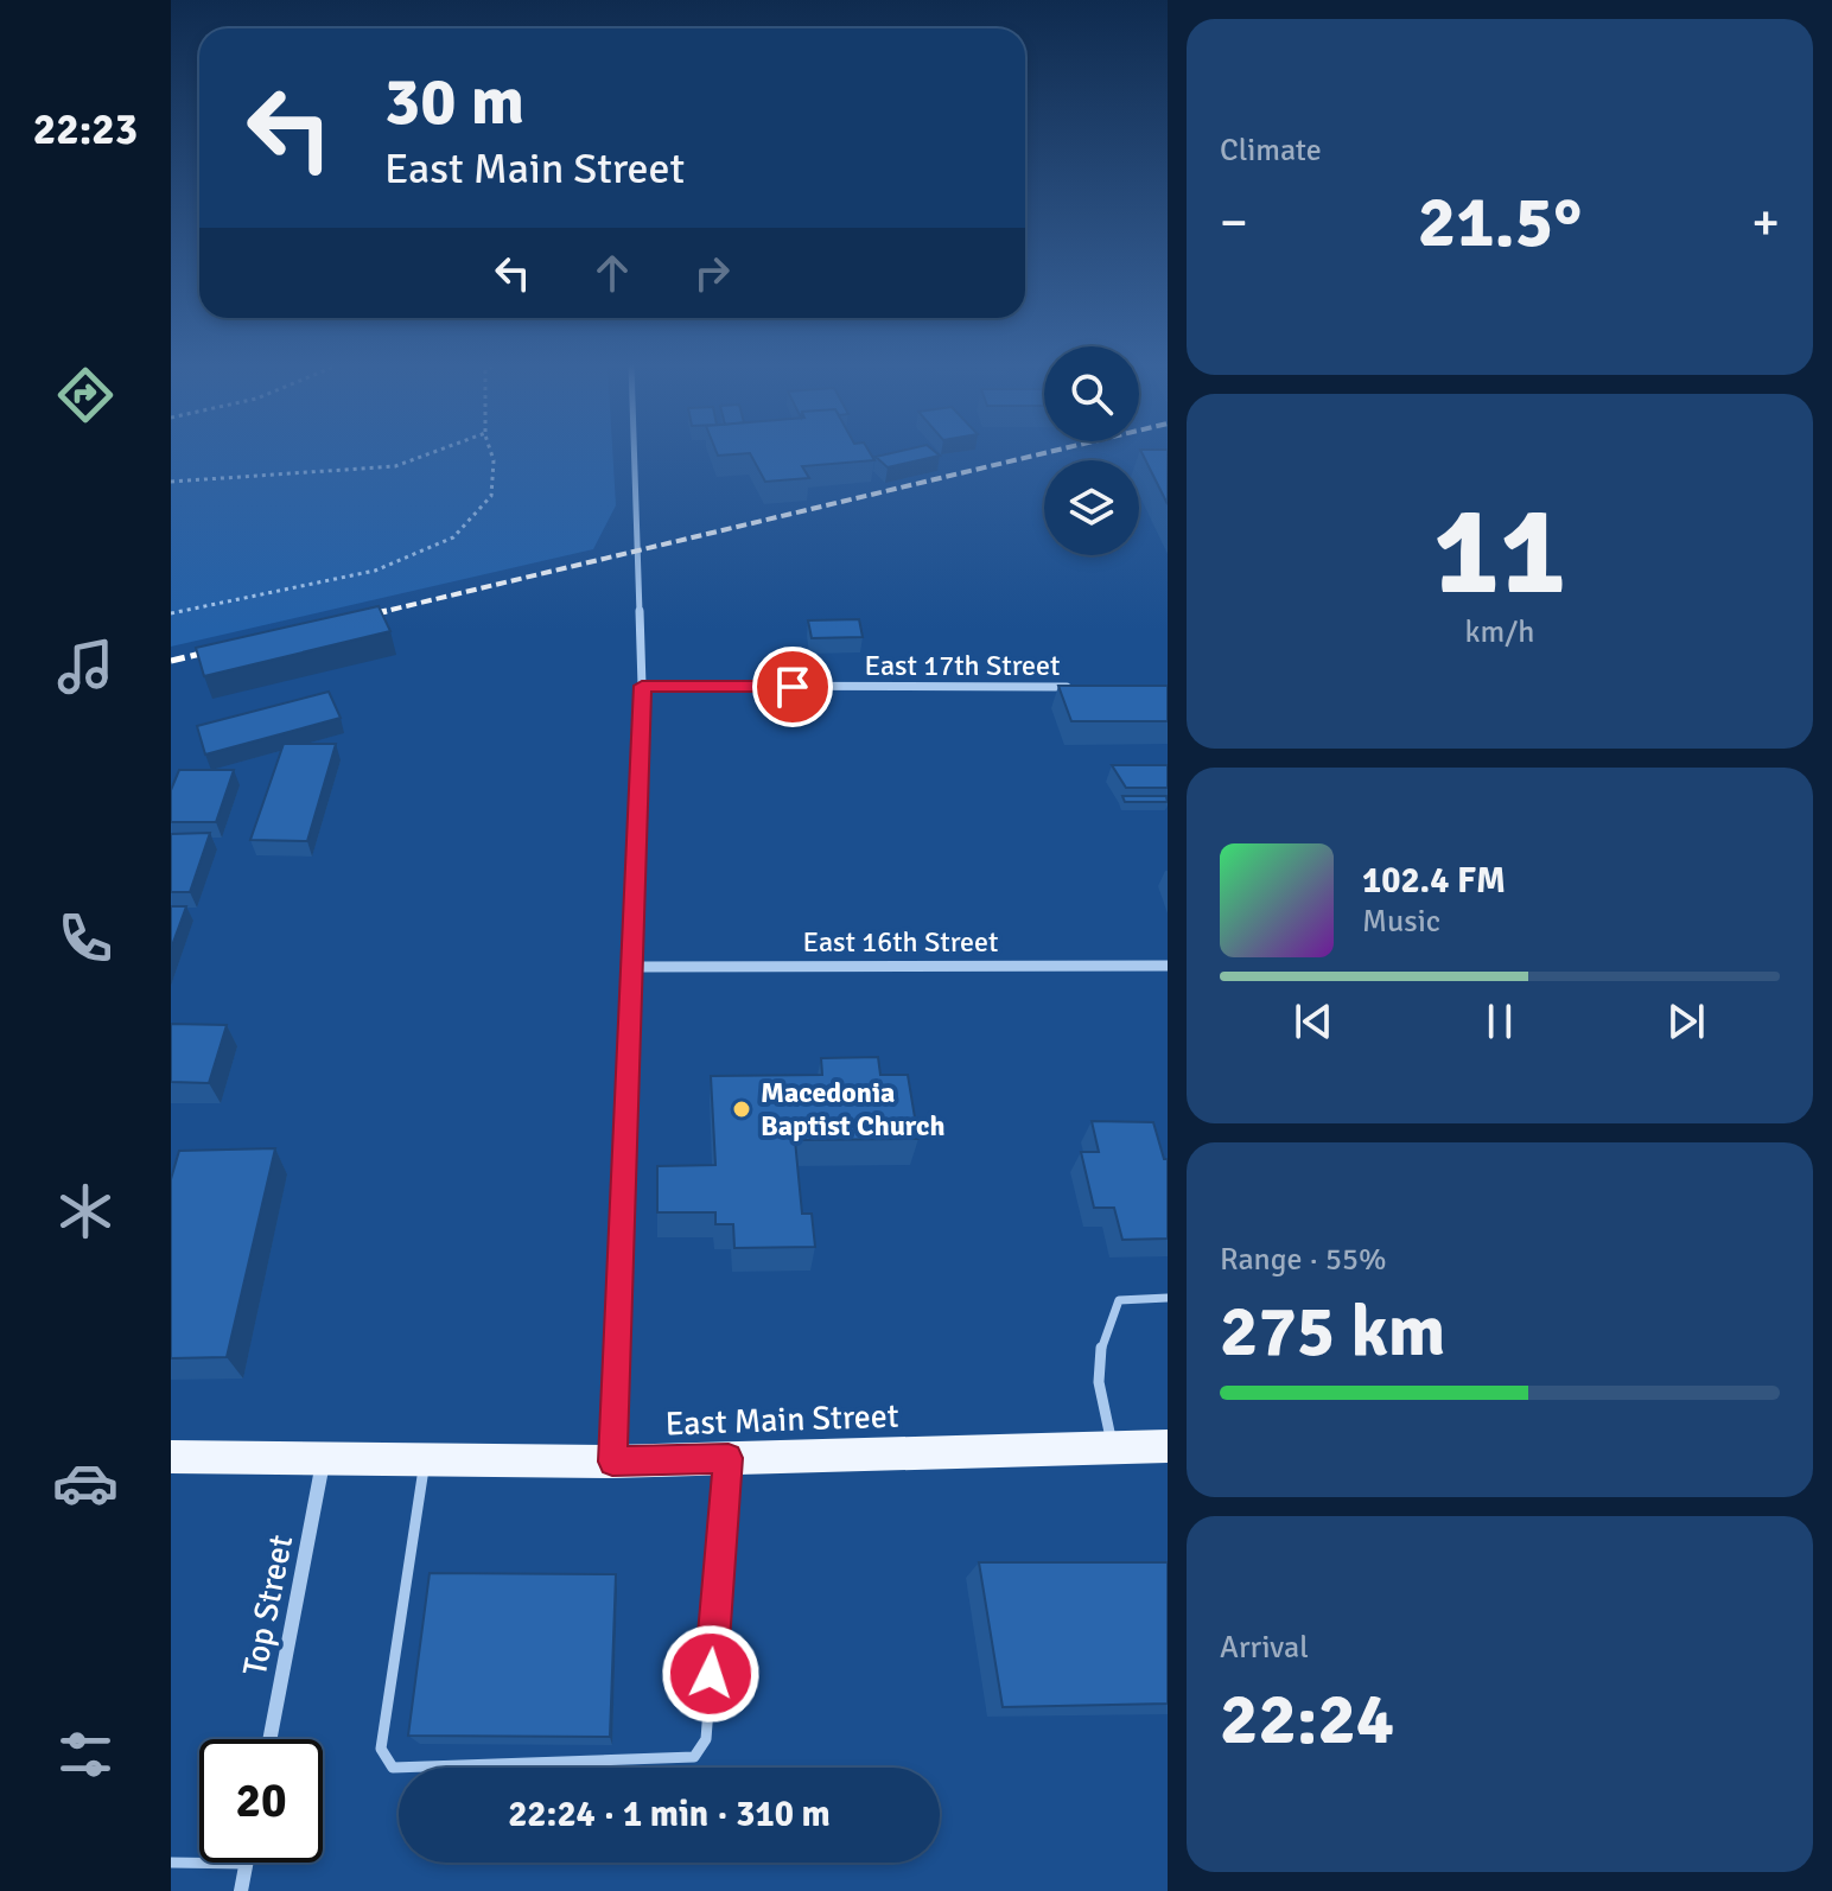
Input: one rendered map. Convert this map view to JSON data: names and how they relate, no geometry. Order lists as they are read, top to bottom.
{
  "streets": {
    "main road": ["East Main Street"],
    "street": ["East 17th Street", "East 16th Street", "Top Street"]
  },
  "crossings": [
    ["East Main Street", "Top Street"]
  ],
  "places": ["Macedonia Baptist Church"],
  "page": {
    "tabs": "22:23",
    "tile": [
      "Climate",
      ["11", "km/h"],
      ["Range · 55%", "275 km"],
      ["Arrival", "22:24"]
    ],
    "turn": ["30 m", "East Main Street"],
    "heat": ["−", "21.5°", "+"],
    "song": ["102.4 FM", "Music"],
    "limit": "20",
    "trip": "22:24 · 1 min · 310 m"
  }
}
